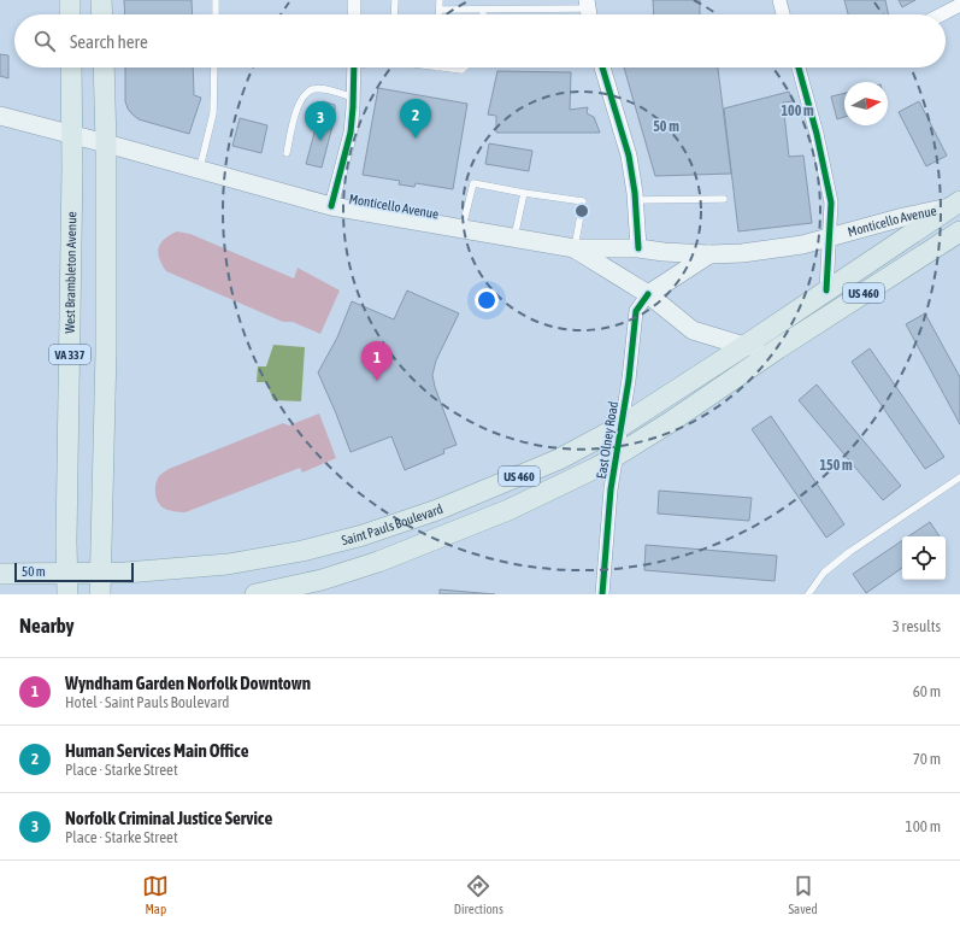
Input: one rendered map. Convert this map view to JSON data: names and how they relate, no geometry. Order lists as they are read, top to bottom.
{
  "streets": {
    "main road": [
      "Monticello Avenue",
      "West Brambleton Avenue",
      "US 460",
      "VA 337",
      "Saint Pauls Boulevard"
    ],
    "street": ["East Olney Road"]
  },
  "crossings": [
    ["Monticello Avenue", "West Brambleton Avenue"],
    ["Monticello Avenue", "US 460"],
    ["Monticello Avenue", "VA 337"],
    ["Monticello Avenue", "East Olney Road"],
    ["Monticello Avenue", "Saint Pauls Boulevard"],
    ["West Brambleton Avenue", "Saint Pauls Boulevard"],
    ["US 460", "Saint Pauls Boulevard"],
    ["VA 337", "Saint Pauls Boulevard"],
    ["East Olney Road", "Saint Pauls Boulevard"]
  ],
  "scale_bar": "50 m",
  "north": "right",
  "page": {
    "search": "Search here",
    "pins": ["2", "3", "1"],
    "scale": "50 m",
    "heading": ["Nearby", "3 results"],
    "list": [
      {
        "mark": "1",
        "name": "Wyndham Garden Norfolk Downtown",
        "note": "Hotel · Saint Pauls Boulevard",
        "value": "60 m"
      },
      {
        "mark": "2",
        "name": "Human Services Main Office",
        "note": "Place · Starke Street",
        "value": "70 m"
      },
      {
        "mark": "3",
        "name": "Norfolk Criminal Justice Service",
        "note": "Place · Starke Street",
        "value": "100 m"
      }
    ],
    "nav": ["Map", "Directions", "Saved"]
  },
  "rings": ["100 m", "50 m", "150 m"]
}
